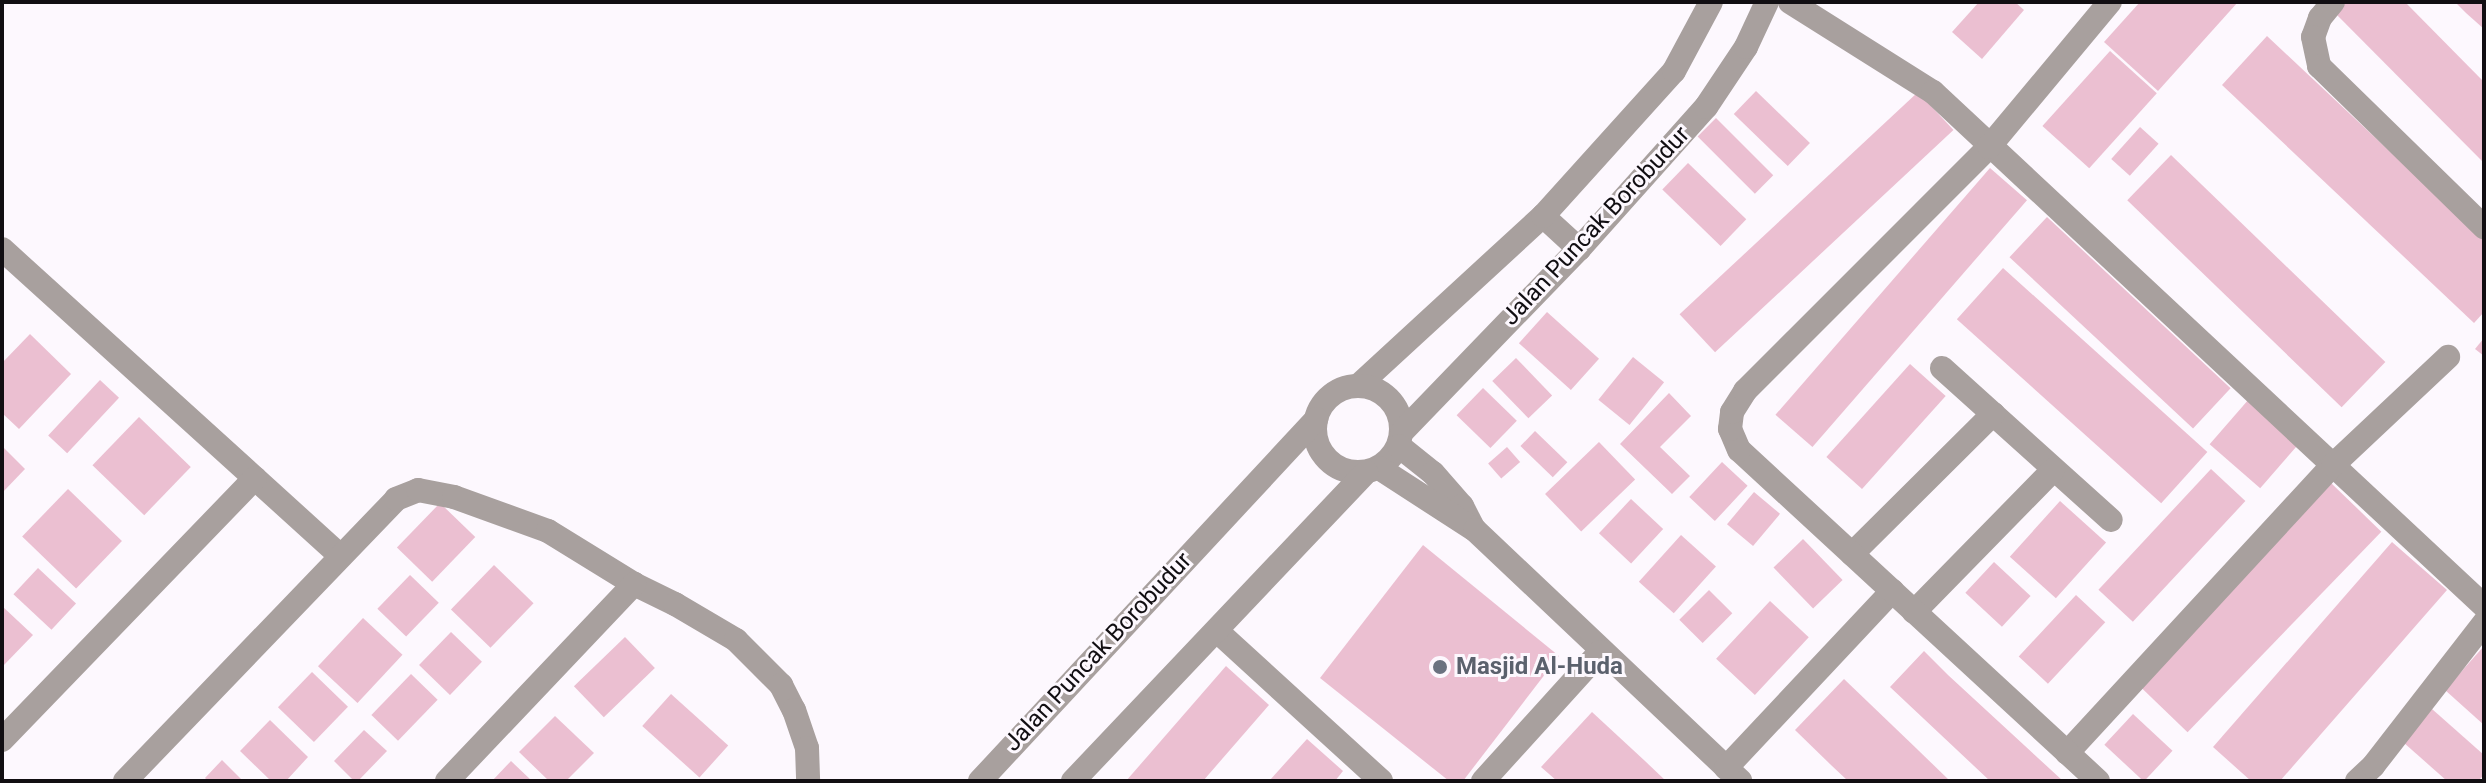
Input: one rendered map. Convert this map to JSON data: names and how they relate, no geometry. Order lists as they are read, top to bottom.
{
  "streets": {
    "street": ["Jalan Puncak Borobudur"]
  },
  "places": ["Masjid Al-Huda"]
}
